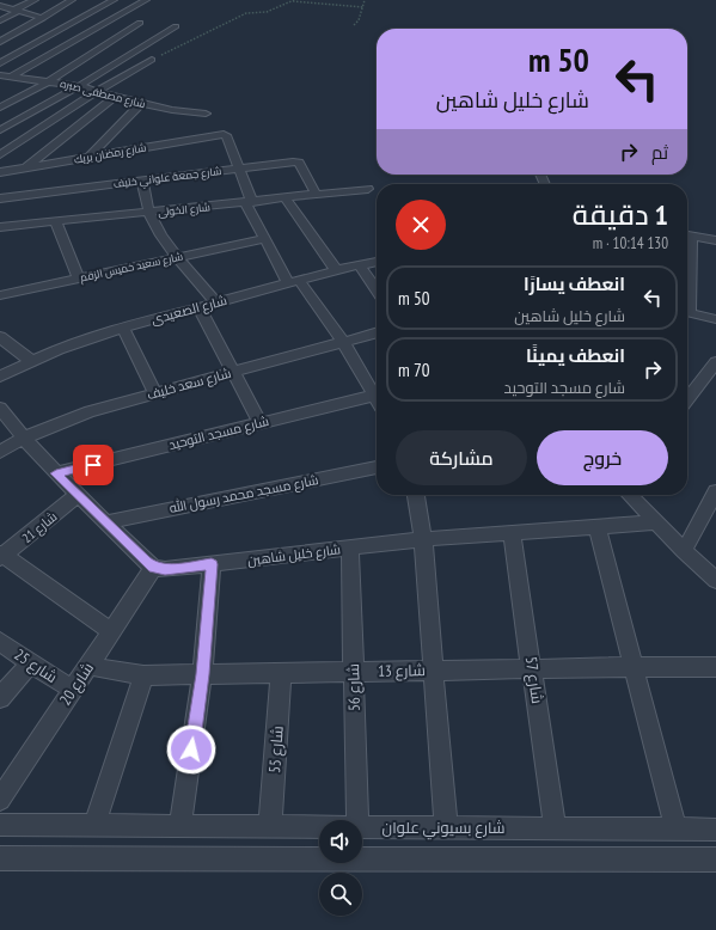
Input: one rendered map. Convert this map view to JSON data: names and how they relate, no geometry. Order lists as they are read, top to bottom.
{
  "streets": {
    "street": [
      "شارع مصطفى صبره",
      "شارع رمضان بريك",
      "شارع جمعة علواني خليف",
      "شارع الخولى",
      "شارع سعيد خميس الزقم",
      "شارع الصعيدى",
      "شارع سعد خليف",
      "شارع مسجد التوحيد",
      "شارع مسجد محمد رسول الله",
      "شارع 21",
      "شارع خليل شاهين",
      "شارع 25",
      "شارع 13",
      "شارع 57",
      "شارع 20",
      "شارع 56",
      "شارع 55",
      "شارع بسيوني علوان"
    ]
  },
  "crossings": [
    ["شارع رمضان بريك", "شارع جمعة علواني خليف"],
    ["شارع جمعة علواني خليف", "شارع الخولى"],
    ["شارع خليل شاهين", "شارع 57"],
    ["شارع خليل شاهين", "شارع 20"],
    ["شارع خليل شاهين", "شارع 56"],
    ["شارع 25", "شارع 20"],
    ["شارع 13", "شارع 57"],
    ["شارع 13", "شارع 20"],
    ["شارع 13", "شارع 56"],
    ["شارع 13", "شارع 55"],
    ["شارع 57", "شارع بسيوني علوان"],
    ["شارع 55", "شارع بسيوني علوان"]
  ],
  "page": {
    "turn": ["50 m", "شارع خليل شاهين"],
    "then": "ثم",
    "heading": ["1 دقيقة", "130 m · 10:14"],
    "list": [
      {
        "name": "انعطف يسارًا",
        "note": "شارع خليل شاهين",
        "value": "50 m"
      },
      {
        "name": "انعطف يمينًا",
        "note": "شارع مسجد التوحيد",
        "value": "70 m"
      }
    ],
    "buttons": ["خروج", "مشاركة"]
  }
}
